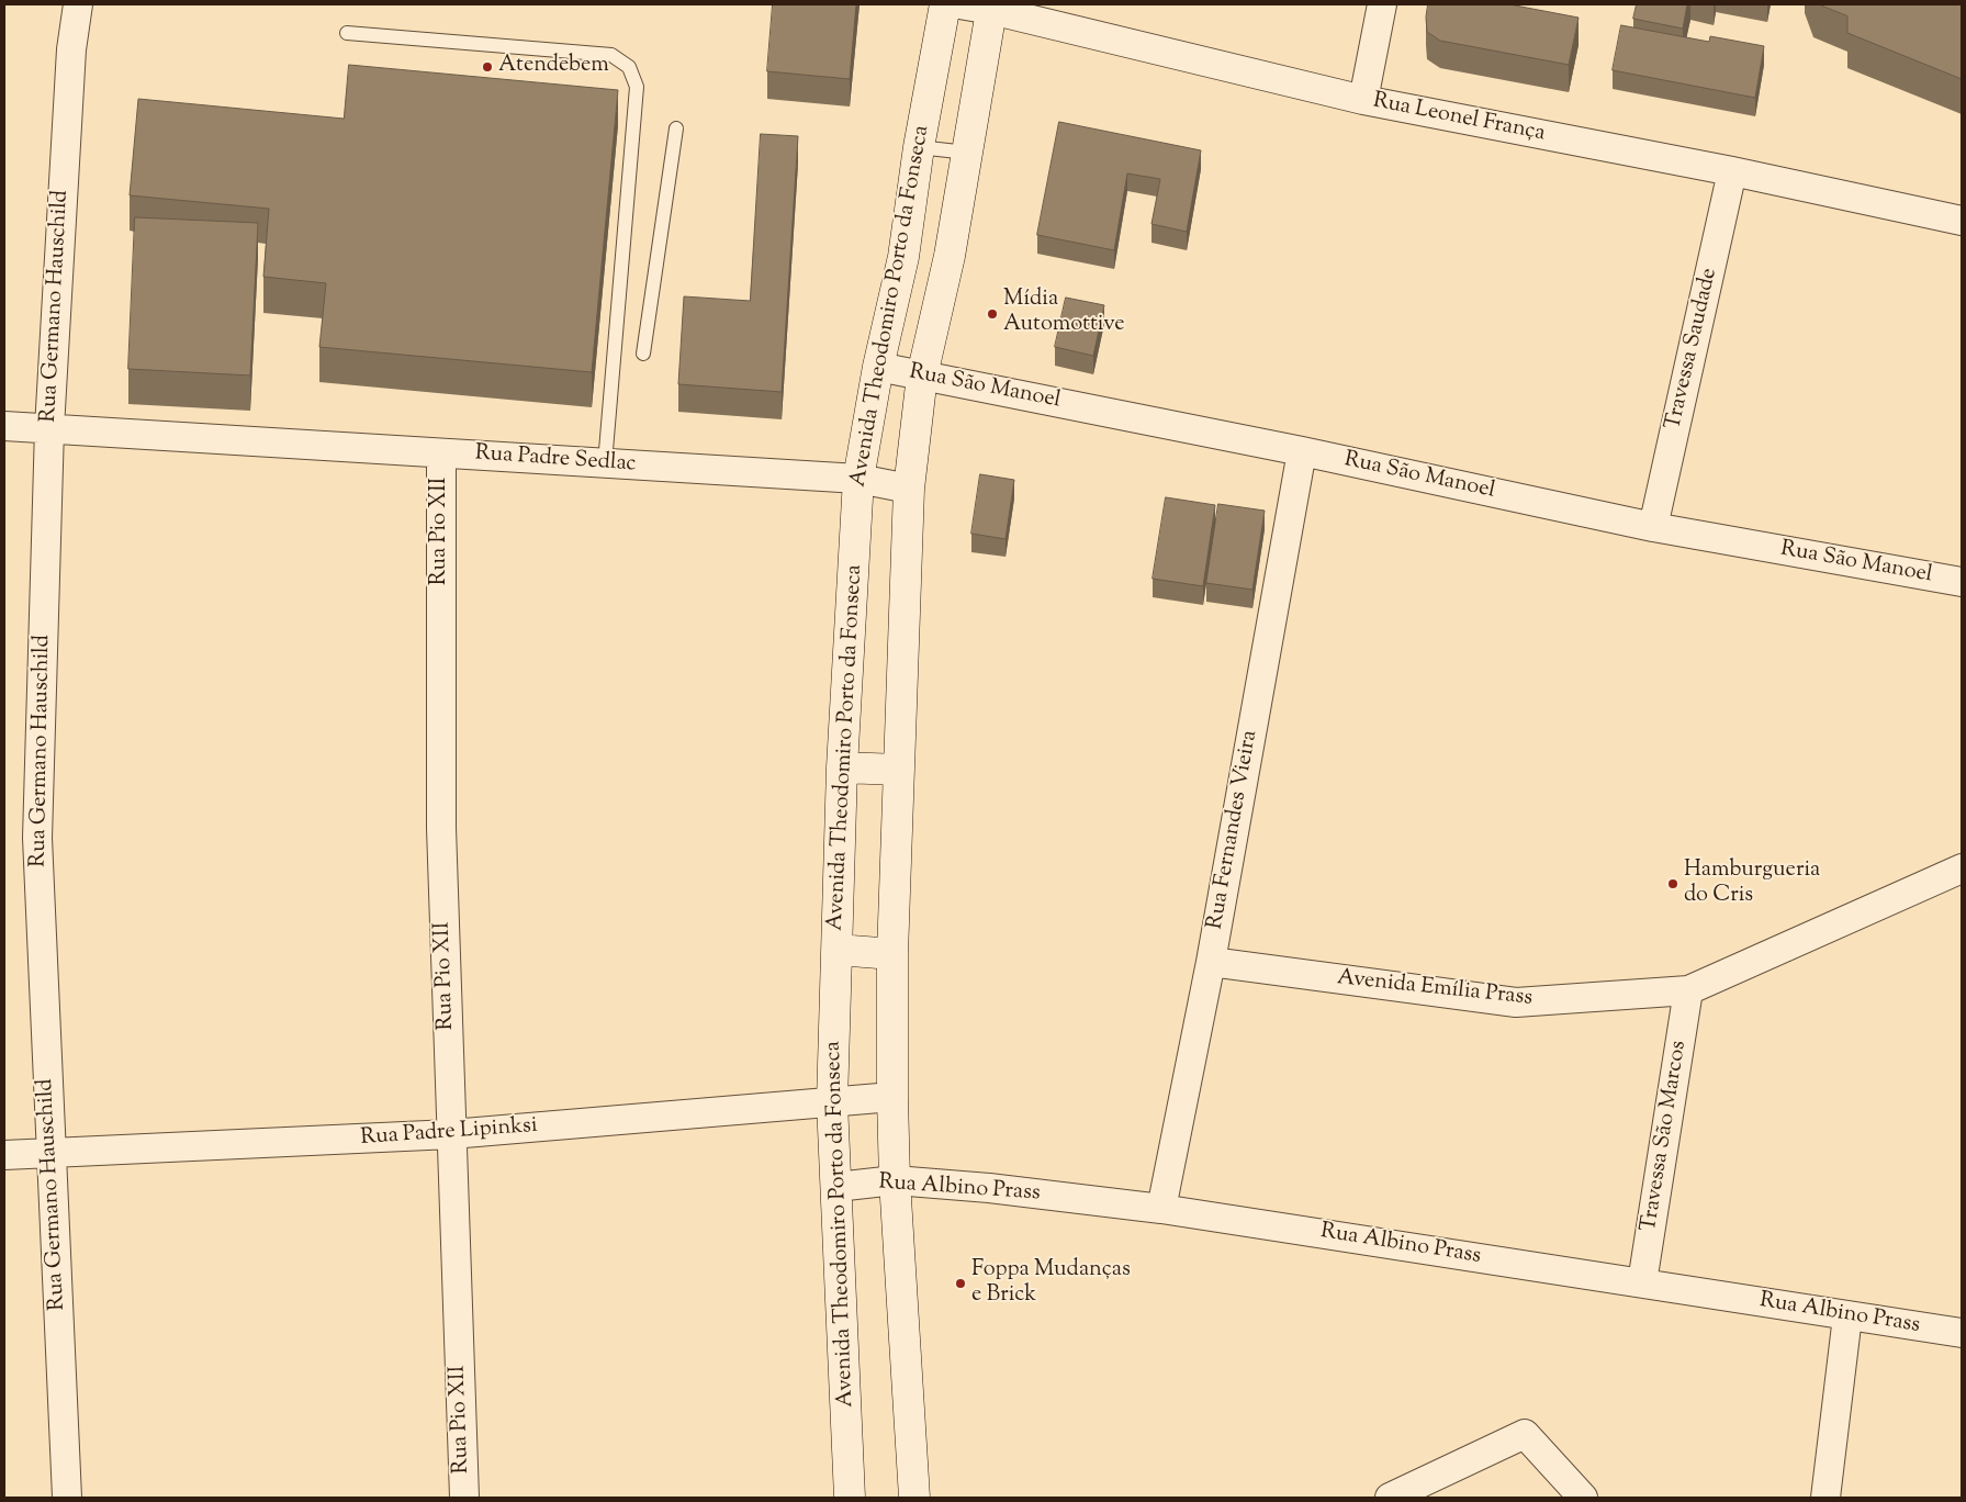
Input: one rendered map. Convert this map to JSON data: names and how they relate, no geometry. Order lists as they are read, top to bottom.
{
  "streets": {
    "main road": ["Avenida Theodomiro Porto da Fonseca"],
    "street": [
      "Rua Leonel França",
      "Rua Germano Hauschild",
      "Travessa Saudade",
      "Rua São Manoel",
      "Rua Padre Sedlac",
      "Rua Pio XII",
      "Rua Fernandes Vieira",
      "Avenida Emília Prass",
      "Rua Padre Lipinksi",
      "Travessa São Marcos",
      "Rua Albino Prass"
    ]
  },
  "crossings": [
    ["Rua Leonel França", "Avenida Theodomiro Porto da Fonseca"],
    ["Rua Leonel França", "Travessa Saudade"],
    ["Rua Germano Hauschild", "Rua Padre Sedlac"],
    ["Rua Germano Hauschild", "Rua Padre Lipinksi"],
    ["Avenida Theodomiro Porto da Fonseca", "Rua São Manoel"],
    ["Avenida Theodomiro Porto da Fonseca", "Rua Padre Sedlac"],
    ["Avenida Theodomiro Porto da Fonseca", "Rua Padre Lipinksi"],
    ["Avenida Theodomiro Porto da Fonseca", "Rua Albino Prass"],
    ["Travessa Saudade", "Rua São Manoel"],
    ["Rua São Manoel", "Rua Fernandes Vieira"],
    ["Rua Padre Sedlac", "Rua Pio XII"],
    ["Rua Pio XII", "Rua Padre Lipinksi"],
    ["Rua Fernandes Vieira", "Avenida Emília Prass"],
    ["Rua Fernandes Vieira", "Rua Albino Prass"],
    ["Avenida Emília Prass", "Travessa São Marcos"],
    ["Travessa São Marcos", "Rua Albino Prass"]
  ],
  "places": [
    "Atendebem",
    "Mídia Automottive",
    "Hamburgueria do Cris",
    "Foppa Mudanças e Brick"
  ]
}
